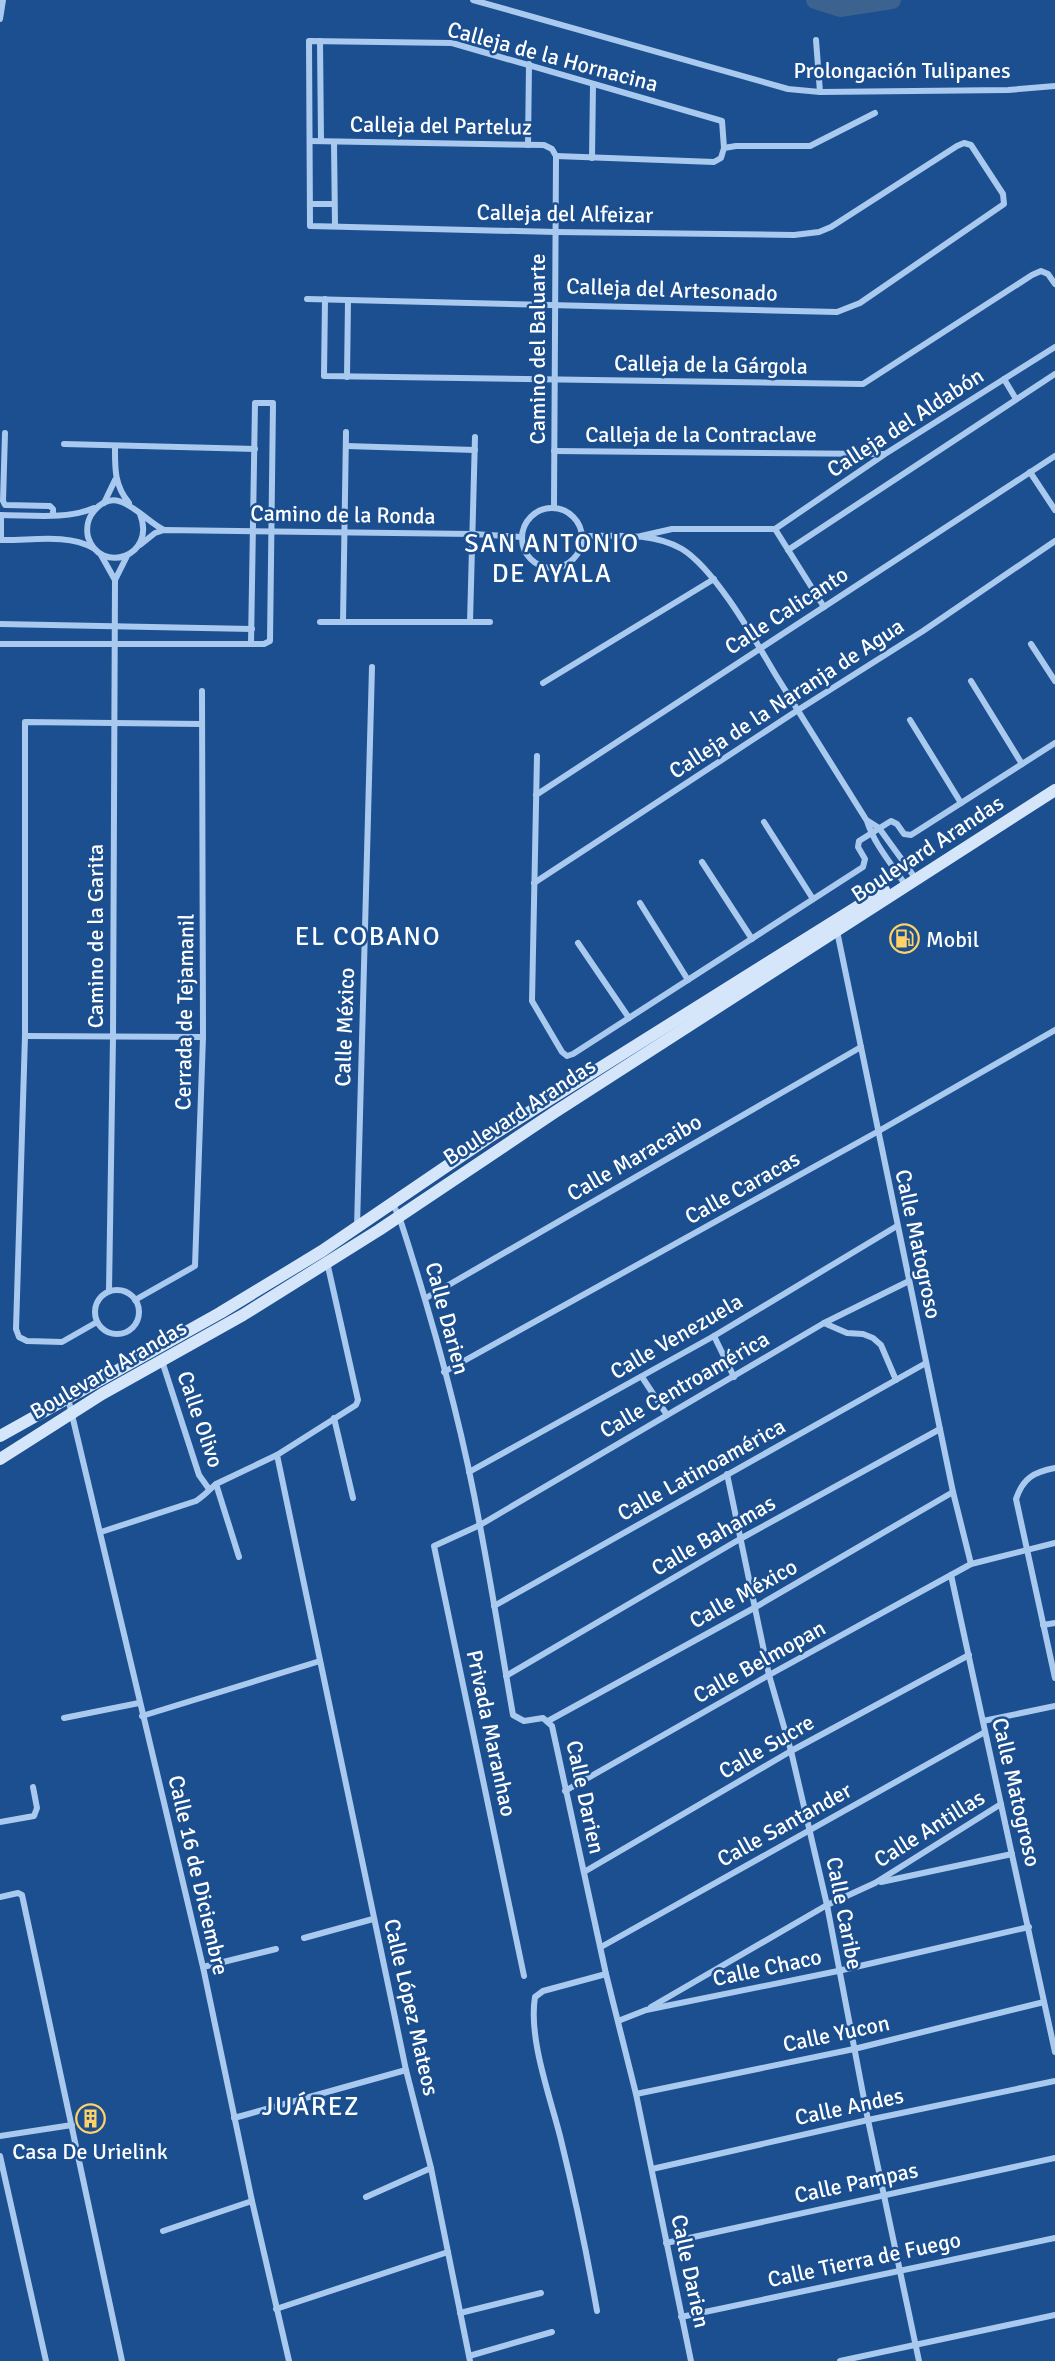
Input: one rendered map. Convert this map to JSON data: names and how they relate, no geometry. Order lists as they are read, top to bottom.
{
  "streets": {
    "main road": ["Boulevard Arandas"],
    "street": [
      "Calleja de la Hornacina",
      "Prolongación Tulipanes",
      "Calleja del Parteluz",
      "Calleja del Alfeizar",
      "Calleja del Artesonado",
      "Camino del Baluarte",
      "Calleja de la Gárgola",
      "Calleja del Aldabón",
      "Calleja de la Contraclave",
      "Camino de la Ronda",
      "Calle Calicanto",
      "Calleja de la Naranja de Agua",
      "Camino de la Garita",
      "Cerrada de Tejamanil",
      "Calle México",
      "Calle Maracaibo",
      "Calle Caracas",
      "Calle Matogroso",
      "Calle Darien",
      "Calle Venezuela",
      "Calle Centroamérica",
      "Calle Olivo",
      "Calle Latinoamérica",
      "Calle Bahamas",
      "Calle Belmopan",
      "Privada Maranhao",
      "Calle Sucre",
      "Calle Santander",
      "Calle Antillas",
      "Calle 16 de Diciembre",
      "Calle Caribe",
      "Calle Chaco",
      "Calle López Mateos",
      "Calle Yucon",
      "Calle Andes",
      "Calle Pampas",
      "Calle Tierra de Fuego"
    ]
  },
  "crossings": [
    ["Calleja de la Hornacina", "Calleja del Parteluz"],
    ["Calleja del Parteluz", "Camino del Baluarte"],
    ["Calleja del Alfeizar", "Calleja del Artesonado"],
    ["Calleja del Alfeizar", "Camino del Baluarte"],
    ["Calleja del Artesonado", "Camino del Baluarte"],
    ["Calleja del Artesonado", "Calleja de la Gárgola"],
    ["Camino del Baluarte", "Calleja de la Gárgola"],
    ["Camino del Baluarte", "Calleja de la Contraclave"],
    ["Camino del Baluarte", "Camino de la Ronda"],
    ["Calleja del Aldabón", "Calleja de la Contraclave"],
    ["Boulevard Arandas", "Calle México"],
    ["Boulevard Arandas", "Calle Matogroso"],
    ["Boulevard Arandas", "Calle Darien"],
    ["Boulevard Arandas", "Calle Olivo"],
    ["Boulevard Arandas", "Calle 16 de Diciembre"],
    ["Camino de la Garita", "Cerrada de Tejamanil"],
    ["Calle México", "Calle Matogroso"],
    ["Calle México", "Calle Darien"],
    ["Calle México", "Calle Caribe"],
    ["Calle Maracaibo", "Calle Matogroso"],
    ["Calle Maracaibo", "Calle Darien"],
    ["Calle Caracas", "Calle Matogroso"],
    ["Calle Caracas", "Calle Darien"],
    ["Calle Matogroso", "Calle Venezuela"],
    ["Calle Matogroso", "Calle Centroamérica"],
    ["Calle Matogroso", "Calle Latinoamérica"],
    ["Calle Matogroso", "Calle Bahamas"],
    ["Calle Matogroso", "Calle Belmopan"],
    ["Calle Matogroso", "Calle Sucre"],
    ["Calle Matogroso", "Calle Santander"],
    ["Calle Matogroso", "Calle Antillas"],
    ["Calle Matogroso", "Calle Chaco"],
    ["Calle Matogroso", "Calle Yucon"],
    ["Calle Darien", "Calle Venezuela"],
    ["Calle Darien", "Calle Centroamérica"],
    ["Calle Darien", "Calle Latinoamérica"],
    ["Calle Darien", "Calle Bahamas"],
    ["Calle Darien", "Calle Belmopan"],
    ["Calle Darien", "Privada Maranhao"],
    ["Calle Darien", "Calle Sucre"],
    ["Calle Darien", "Calle Santander"],
    ["Calle Darien", "Calle Chaco"],
    ["Calle Darien", "Calle Yucon"],
    ["Calle Darien", "Calle Andes"],
    ["Calle Darien", "Calle Pampas"],
    ["Calle Darien", "Calle Tierra de Fuego"],
    ["Calle Centroamérica", "Privada Maranhao"],
    ["Calle Latinoamérica", "Calle Caribe"],
    ["Calle Bahamas", "Calle Caribe"],
    ["Calle Belmopan", "Calle Caribe"],
    ["Calle Sucre", "Calle Caribe"],
    ["Calle Santander", "Calle Caribe"],
    ["Calle Antillas", "Calle Caribe"],
    ["Calle Antillas", "Calle Chaco"],
    ["Calle Caribe", "Calle Chaco"],
    ["Calle Caribe", "Calle Yucon"],
    ["Calle Caribe", "Calle Andes"],
    ["Calle Caribe", "Calle Pampas"],
    ["Calle Caribe", "Calle Tierra de Fuego"]
  ],
  "districts": ["SAN ANTONIO DE AYALA", "EL COBANO", "JUÁREZ"],
  "places": {
    "fuel station": ["Mobil"],
    "building": ["Casa De Urielink"]
  }
}
